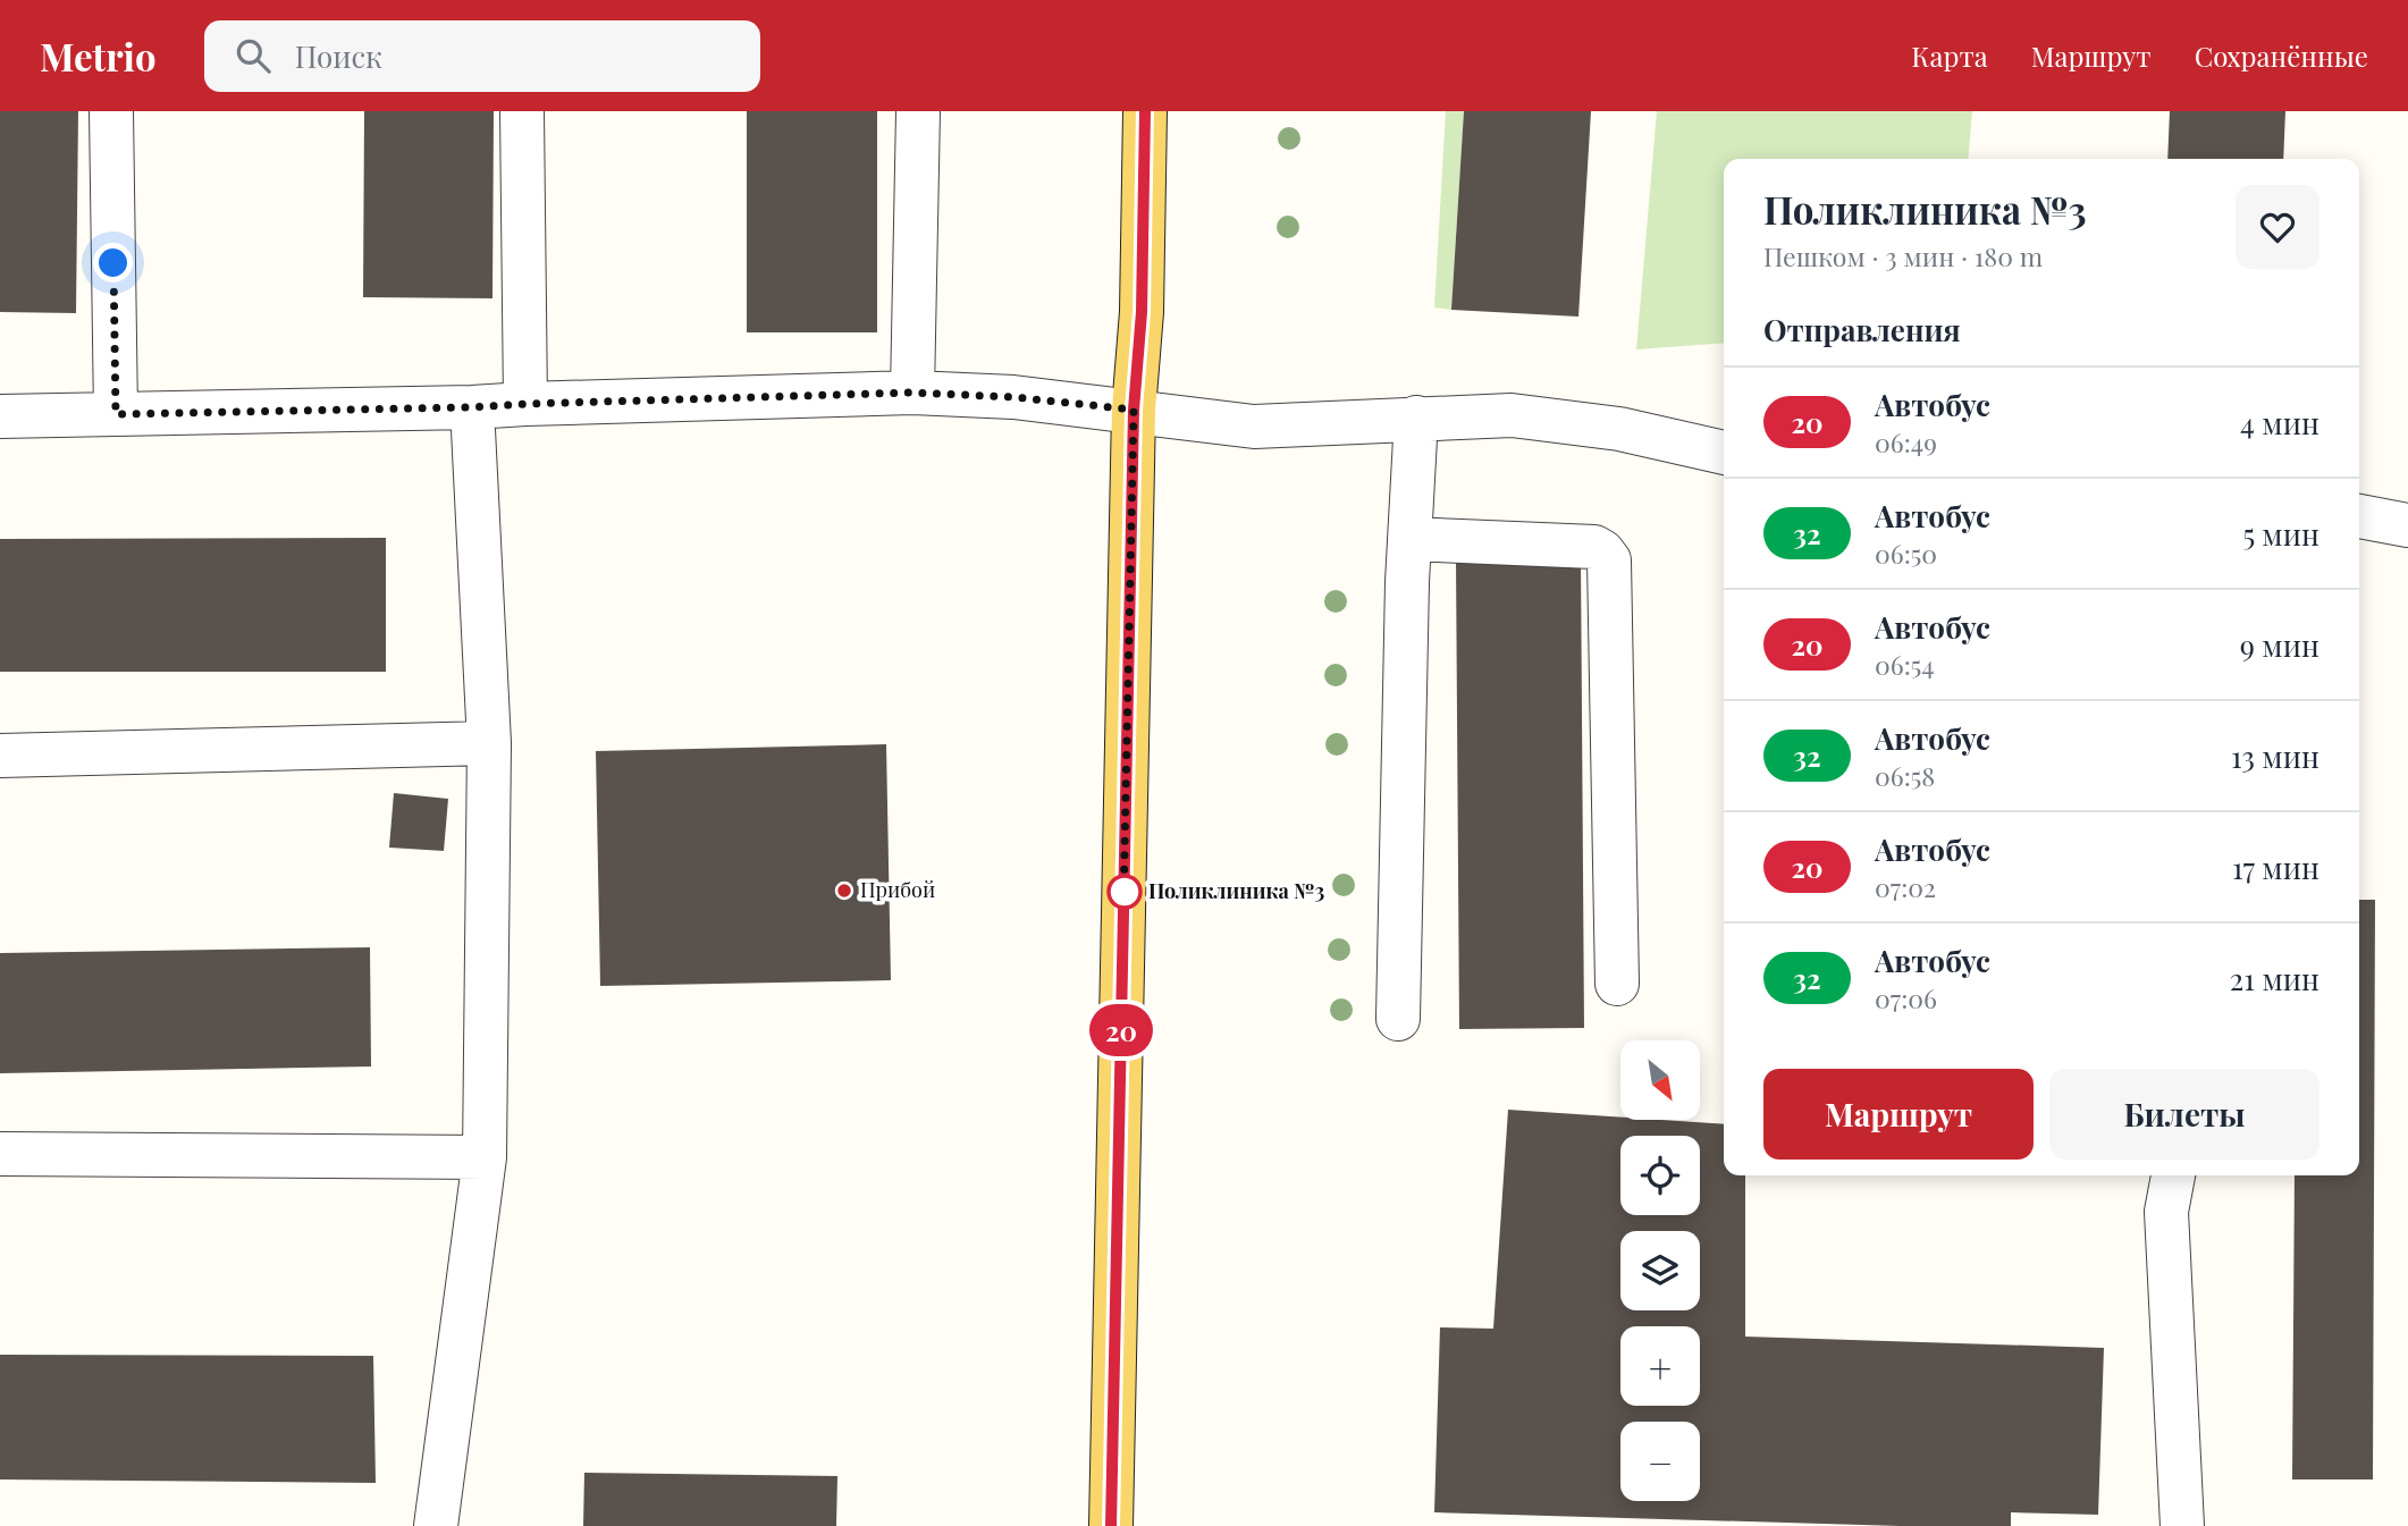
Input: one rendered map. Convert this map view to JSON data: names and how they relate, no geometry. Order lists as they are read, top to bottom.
{
  "places": ["Прибой", "Поликлиника №3"],
  "lines": ["bus line 20"],
  "north": "bottom right",
  "page": {
    "header": "Metrio",
    "search": "Поиск",
    "nav": ["Карта", "Маршрут", "Сохранённые"],
    "on_map": "20",
    "heading": [
      ["Поликлиника №3", "Пешком · 3 мин · 180 m"],
      "Отправления"
    ],
    "list": [
      {
        "mark": "20",
        "name": "Автобус",
        "note": "06:49",
        "value": "4 мин"
      },
      {
        "mark": "32",
        "name": "Автобус",
        "note": "06:50",
        "value": "5 мин"
      },
      {
        "mark": "20",
        "name": "Автобус",
        "note": "06:54",
        "value": "9 мин"
      },
      {
        "mark": "32",
        "name": "Автобус",
        "note": "06:58",
        "value": "13 мин"
      },
      {
        "mark": "20",
        "name": "Автобус",
        "note": "07:02",
        "value": "17 мин"
      },
      {
        "mark": "32",
        "name": "Автобус",
        "note": "07:06",
        "value": "21 мин"
      }
    ],
    "map_buttons": ["+", "−"],
    "buttons": ["Маршрут", "Билеты"]
  }
}
